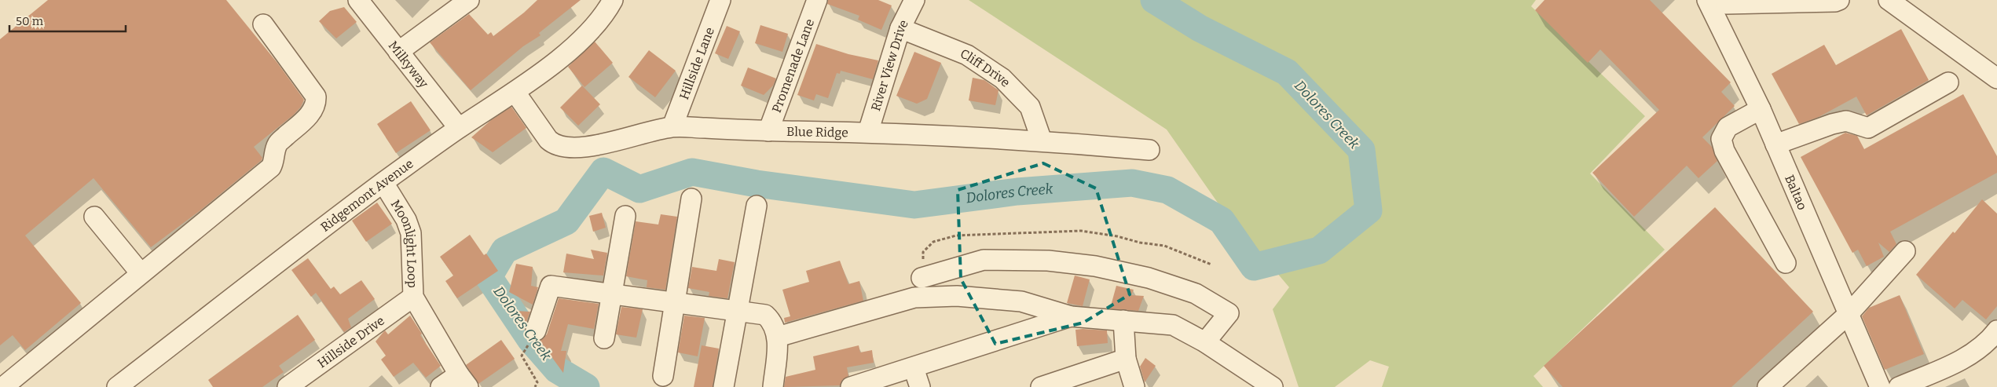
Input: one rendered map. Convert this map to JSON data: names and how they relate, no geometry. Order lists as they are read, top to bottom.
{
  "streets": {
    "street": [
      "Hillside Lane",
      "Milkyway",
      "Promenade Lane",
      "River View Drive",
      "Cliff Drive",
      "Blue Ridge",
      "Baltao",
      "Ridgemont Avenue",
      "Moonlight Loop",
      "Hillside Drive"
    ]
  },
  "crossings": [
    ["Hillside Lane", "Blue Ridge"],
    ["Milkyway", "Ridgemont Avenue"],
    ["Promenade Lane", "Blue Ridge"],
    ["River View Drive", "Cliff Drive"],
    ["River View Drive", "Blue Ridge"],
    ["Cliff Drive", "Blue Ridge"],
    ["Blue Ridge", "Ridgemont Avenue"],
    ["Ridgemont Avenue", "Moonlight Loop"],
    ["Moonlight Loop", "Hillside Drive"]
  ],
  "water": ["Dolores Creek"],
  "scale_bar": "50 m"
}
